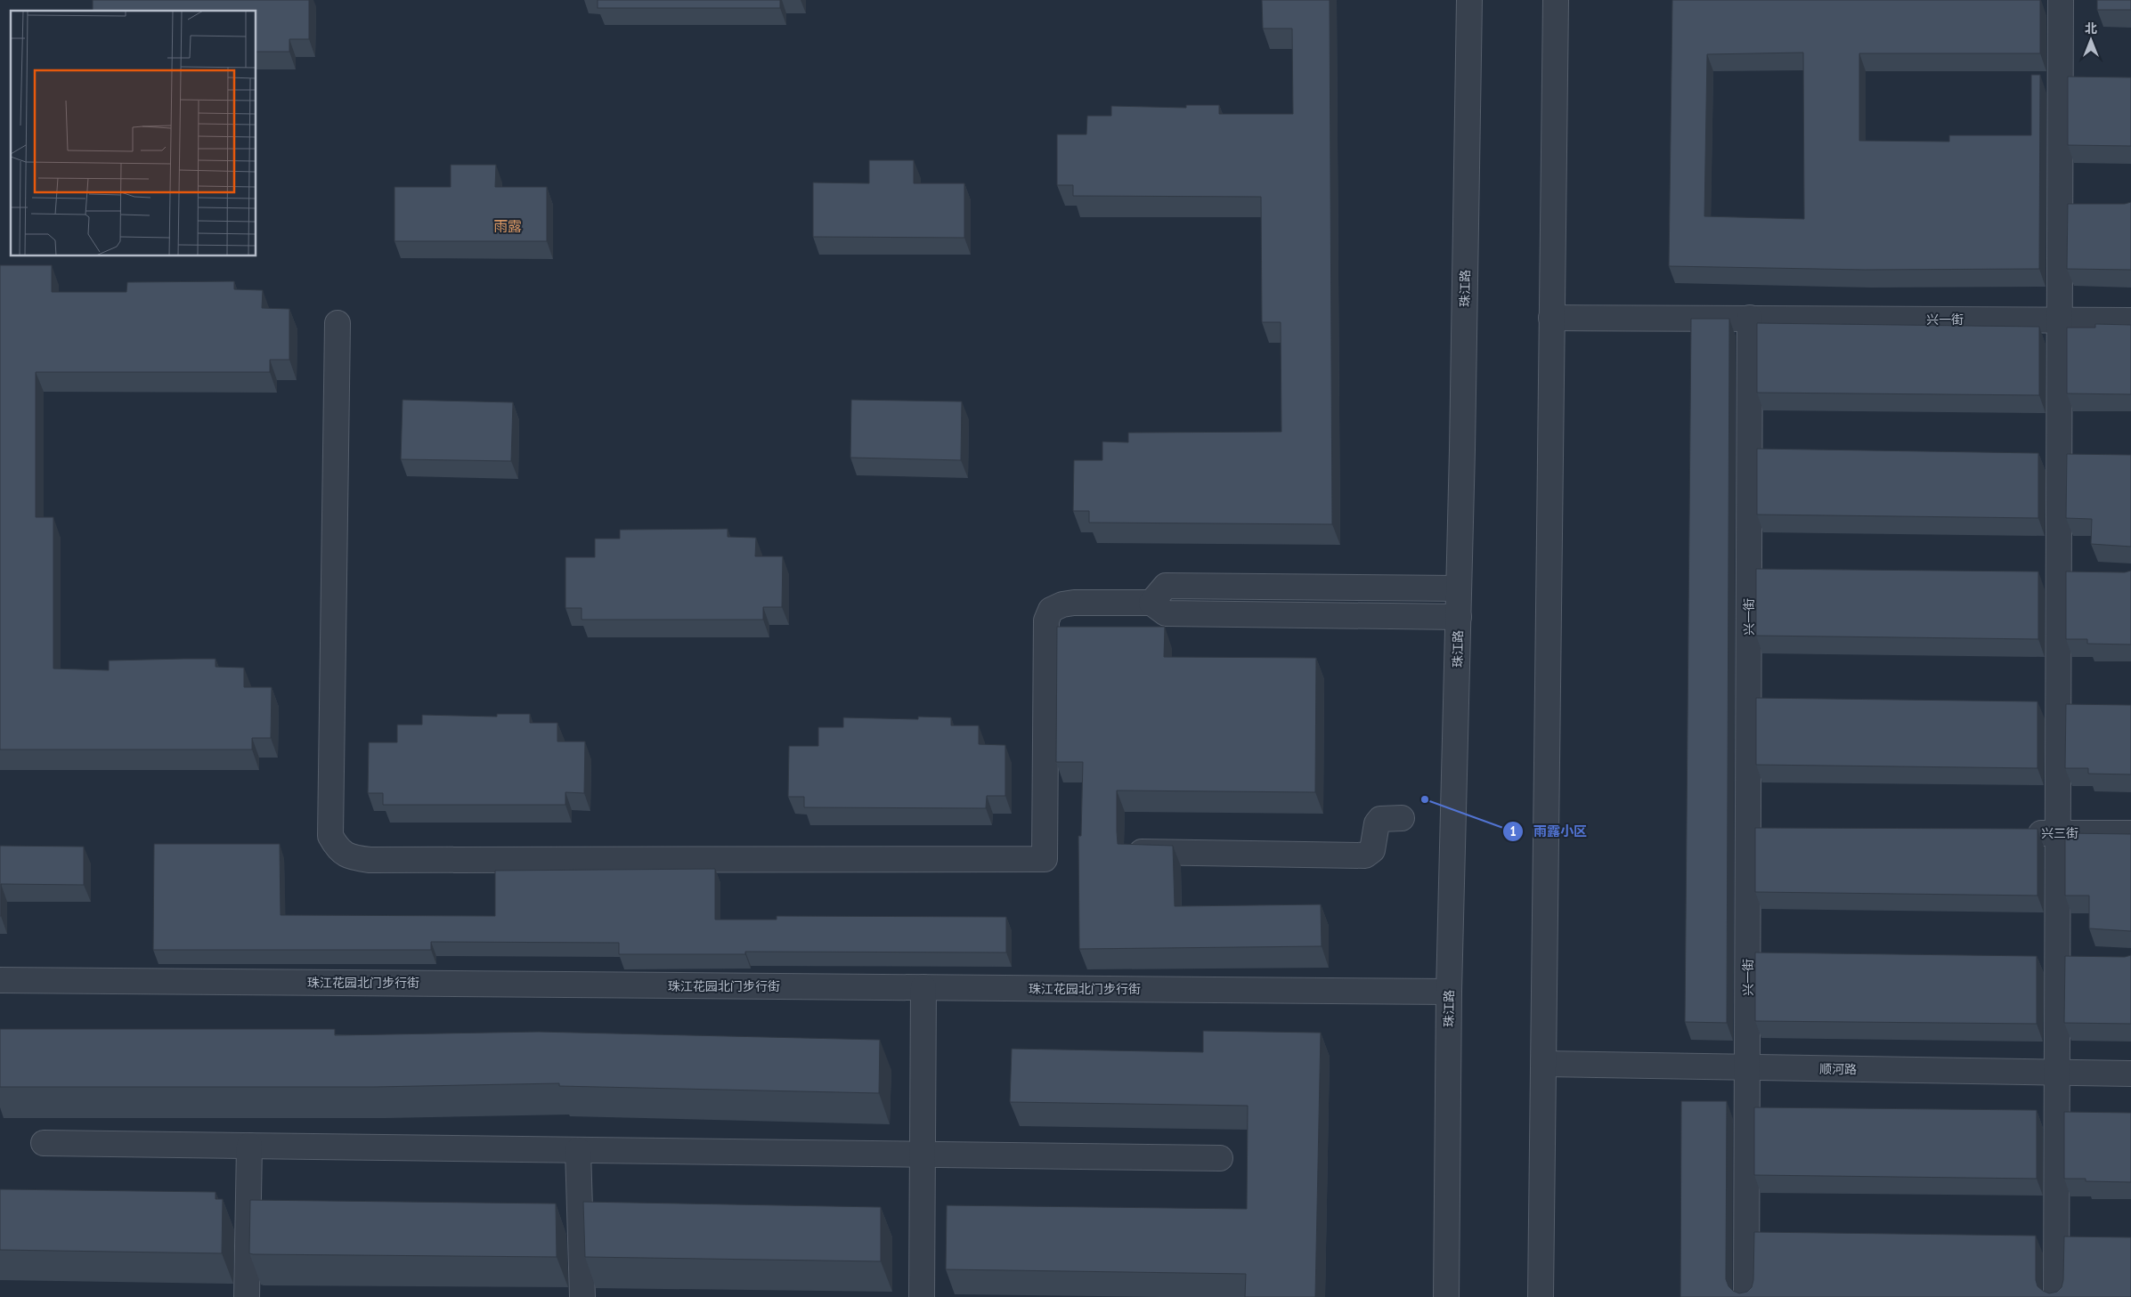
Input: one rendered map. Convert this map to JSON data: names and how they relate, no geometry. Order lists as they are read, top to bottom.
{
  "streets": {
    "street": [
      "珠江路",
      "兴一街",
      "兴三街",
      "珠江花园北门步行街",
      "顺河路"
    ]
  },
  "crossings": [
    ["珠江路", "珠江花园北门步行街"],
    ["兴一街", "顺河路"]
  ],
  "districts": ["雨露"],
  "places": ["雨露小区"],
  "north": "top"
}
